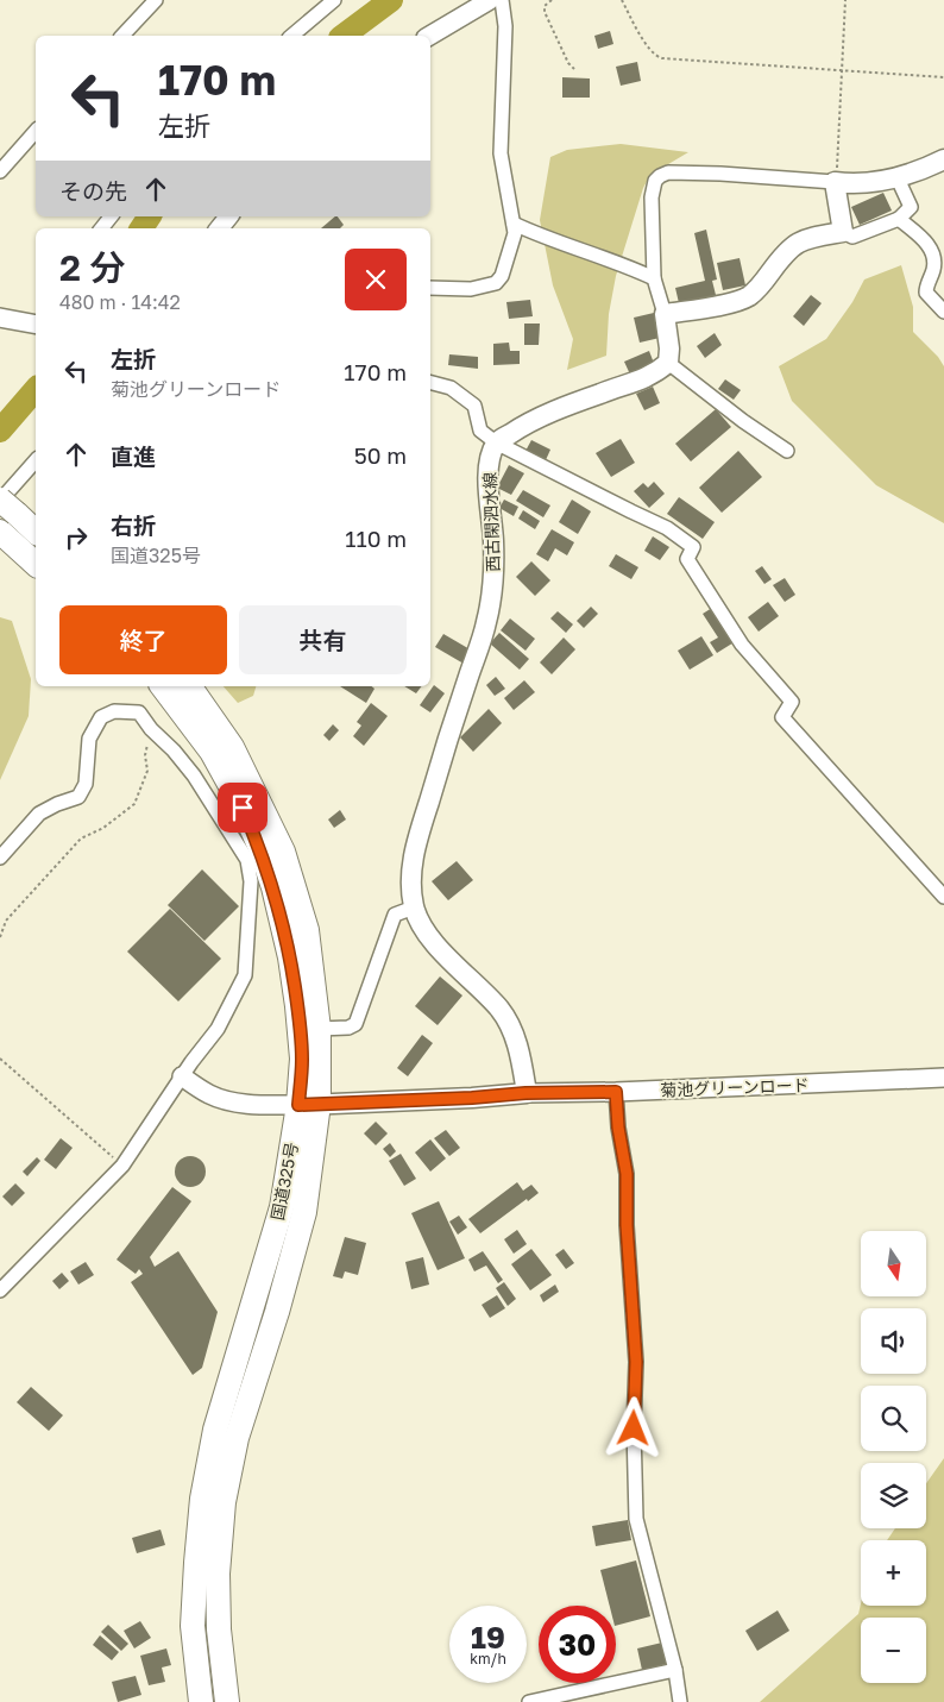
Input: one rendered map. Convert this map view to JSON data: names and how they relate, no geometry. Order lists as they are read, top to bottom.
{
  "streets": {
    "highway": ["国道325号"],
    "main road": ["西古閑泗水線"],
    "street": ["菊池グリーンロード"]
  },
  "crossings": [
    ["西古閑泗水線", "菊池グリーンロード"]
  ],
  "north": "bottom",
  "page": {
    "turn": ["170 m", "左折"],
    "then": "その先",
    "heading": ["2 分", "480 m · 14:42"],
    "list": [
      {
        "name": "左折",
        "note": "菊池グリーンロード",
        "value": "170 m"
      },
      {
        "name": "直進",
        "value": "50 m"
      },
      {
        "name": "右折",
        "note": "国道325号",
        "value": "110 m"
      }
    ],
    "buttons": ["終了", "共有"],
    "map_buttons": ["+", "−"],
    "speed": "19 km/h",
    "limit": "30"
  }
}
